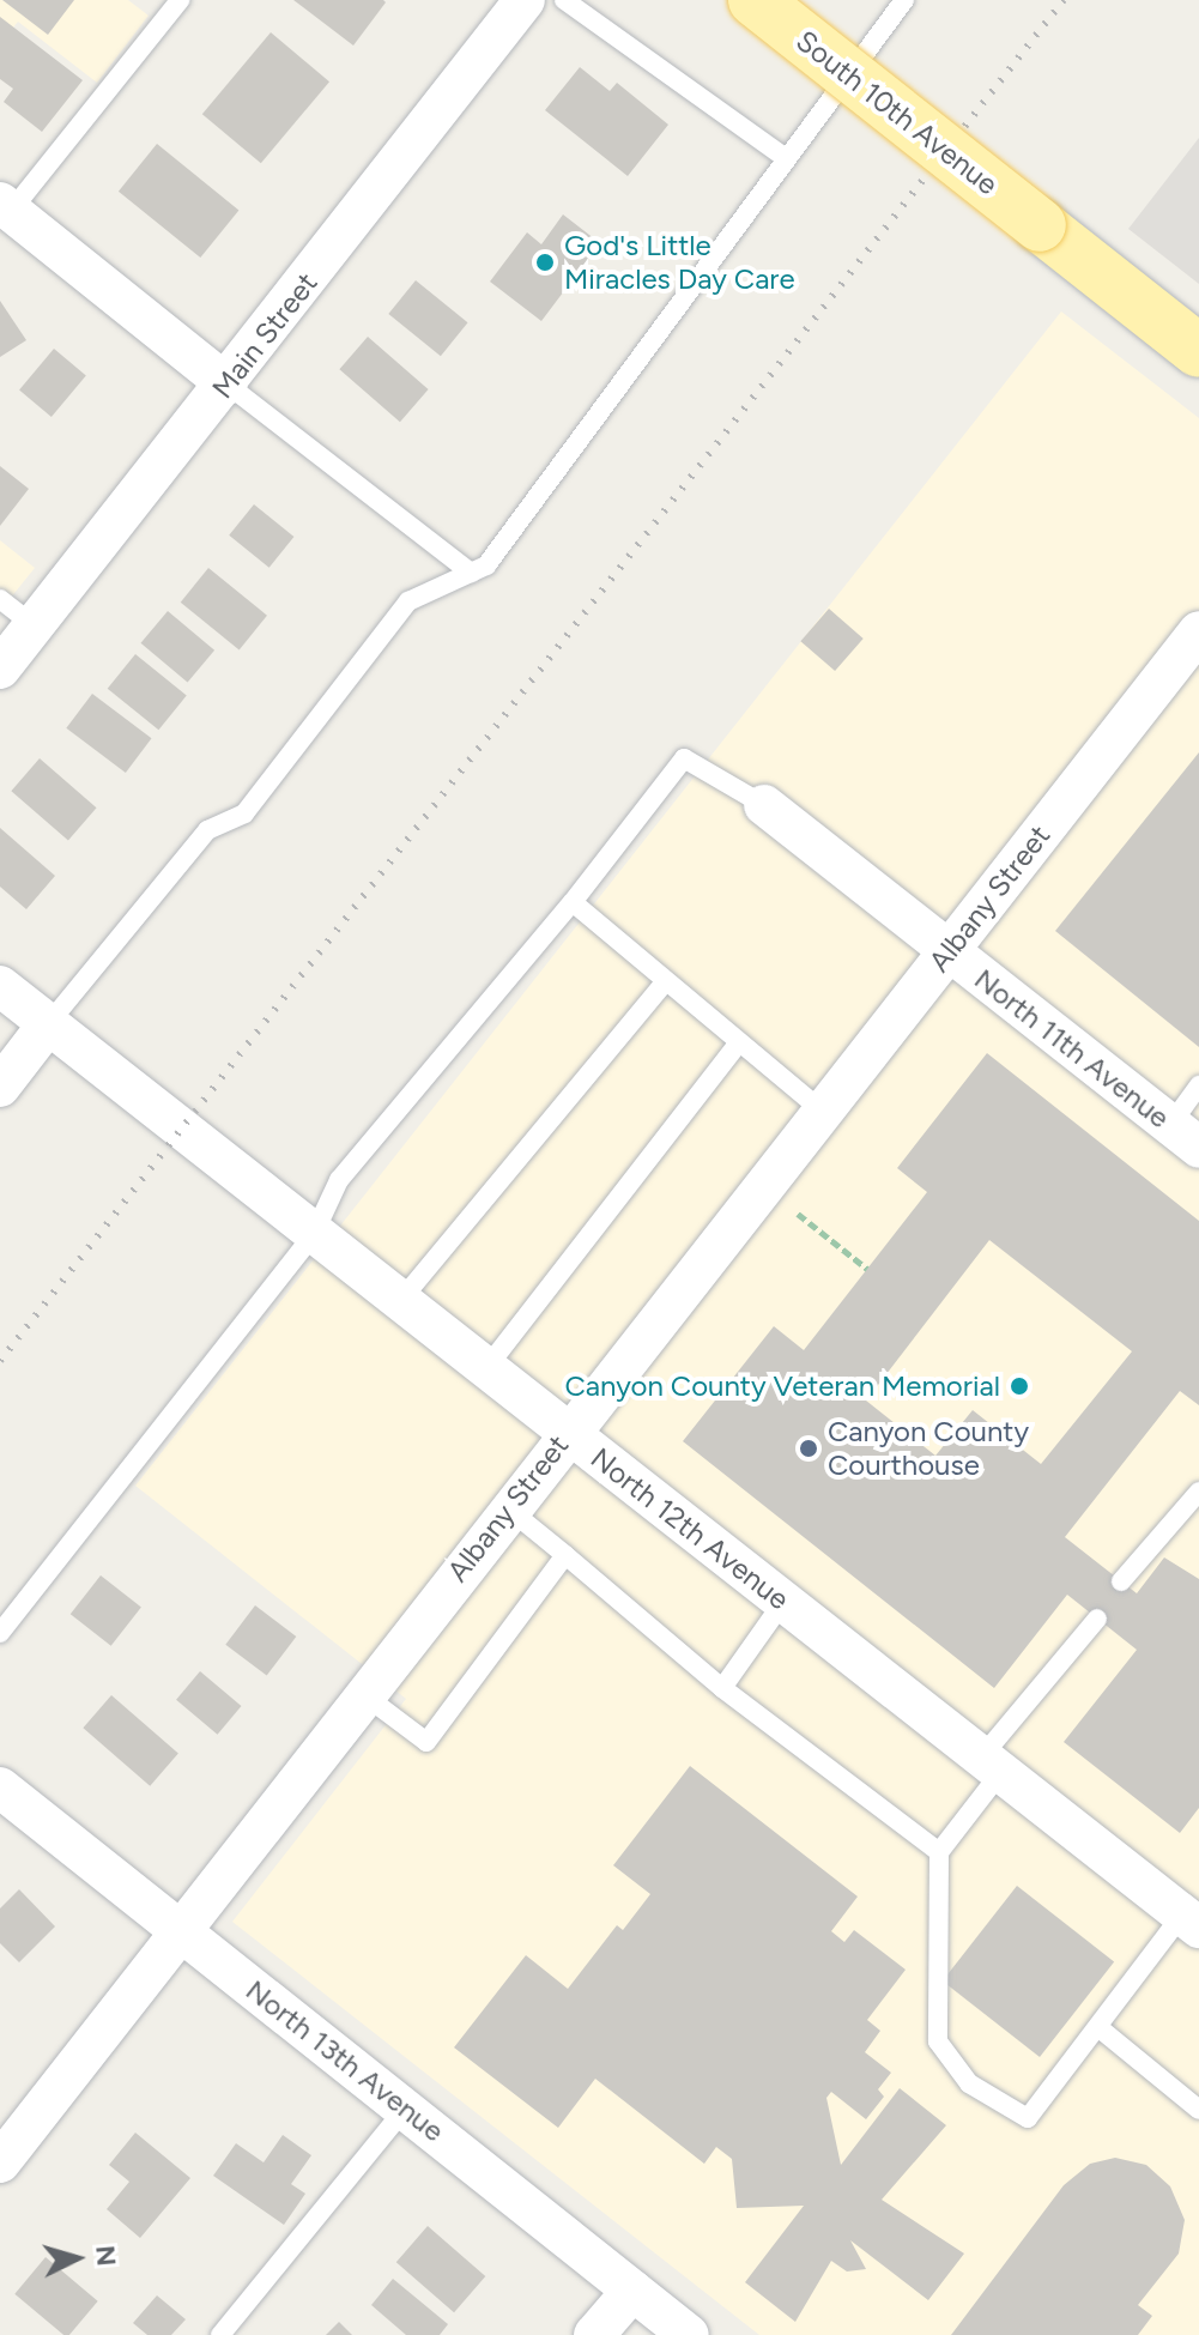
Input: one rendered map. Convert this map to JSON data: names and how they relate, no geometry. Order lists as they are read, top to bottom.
{
  "streets": {
    "main road": ["South 10th Avenue"],
    "street": [
      "Main Street",
      "Albany Street",
      "North 11th Avenue",
      "North 12th Avenue",
      "North 13th Avenue"
    ]
  },
  "crossings": [
    ["Albany Street", "North 11th Avenue"],
    ["Albany Street", "North 12th Avenue"],
    ["Albany Street", "North 13th Avenue"]
  ],
  "places": ["God's Little Miracles Day Care", "Canyon County Veteran Memorial", "Canyon County Courthouse"],
  "north": "right"
}
